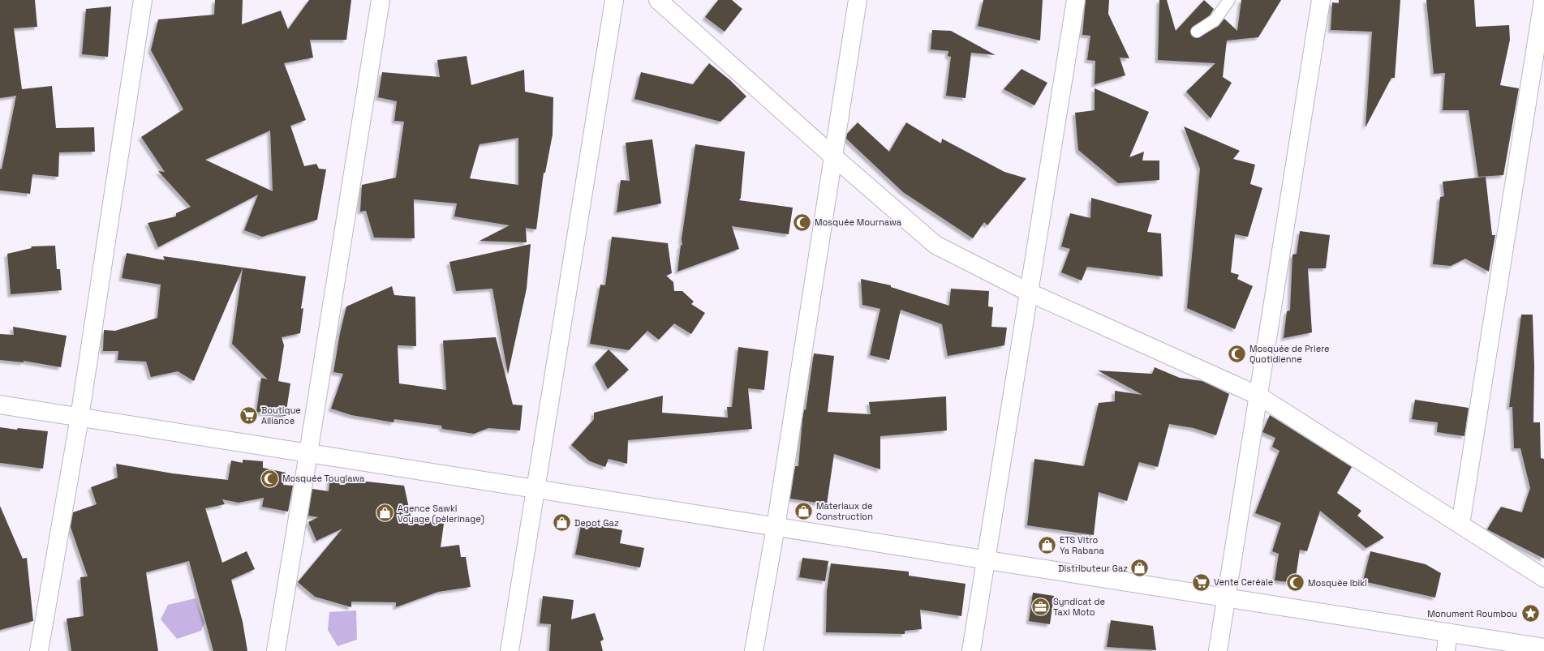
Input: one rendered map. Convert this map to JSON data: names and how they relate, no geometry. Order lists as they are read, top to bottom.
{
  "places": {
    "mosque": [
      "Mosquée Mournawa",
      "Mosquée de Priere Quotidienne",
      "Mosquée Touglawa",
      "Mosquée Ibiki"
    ],
    "supermarket": ["Boutique Alliance", "Vente Ceréale"],
    "shop": [
      "Materiaux de Construction",
      "Agence Sawki Voyage (pèlerinage)",
      "Depot Gaz",
      "ETS Vitro Ya Rabana",
      "Distributeur Gaz"
    ],
    "office": ["Syndicat de Taxi Moto"],
    "place": ["Monument Roumbou"]
  }
}
